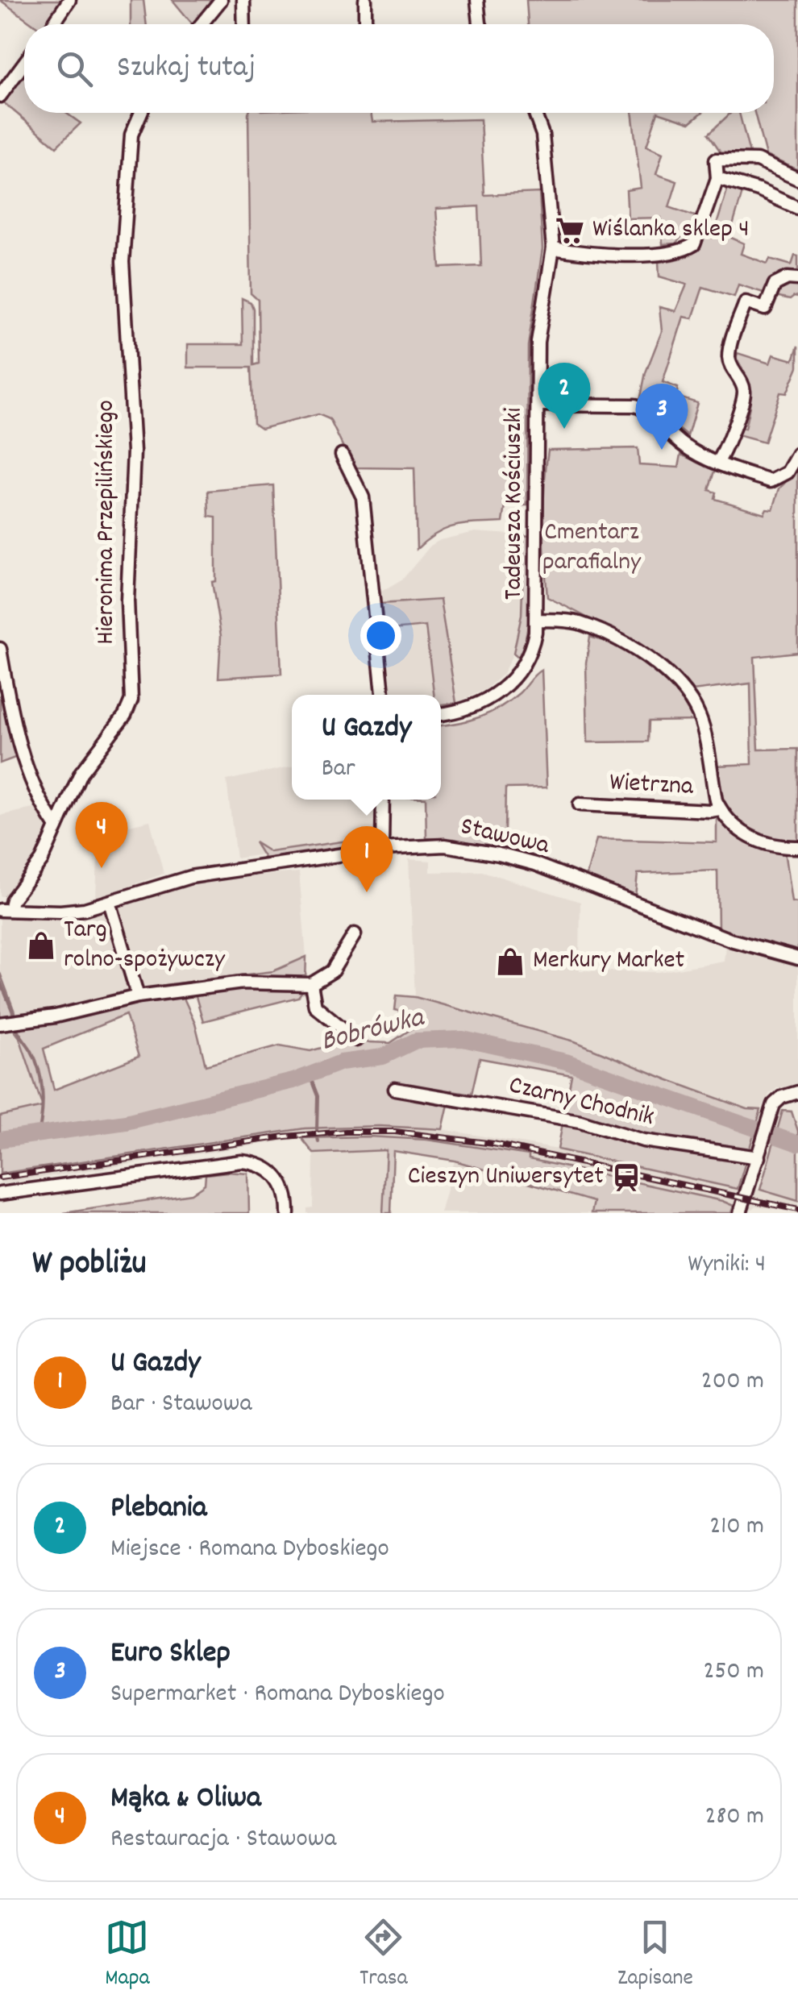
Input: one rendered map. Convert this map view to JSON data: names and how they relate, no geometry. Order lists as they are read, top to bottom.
{
  "streets": {
    "street": [
      "Tadeusza Kościuszki",
      "Hieronima Przepilińskiego",
      "Wietrzna",
      "Stawowa",
      "Czarny Chodnik"
    ]
  },
  "crossings": [
    ["Tadeusza Kościuszki", "Wietrzna"],
    ["Hieronima Przepilińskiego", "Stawowa"]
  ],
  "water": ["Bobrówka"],
  "parks": ["Cmentarz parafialny"],
  "places": {
    "supermarket": ["Wiślanka sklep 4"],
    "shop": ["Targ rolno-spożywczy", "Merkury Market"],
    "station": ["Cieszyn Uniwersytet"]
  },
  "page": {
    "search": "Szukaj tutaj",
    "pins": [
      "2",
      "3",
      "4",
      "1"
    ],
    "popup": ["U Gazdy", "Bar"],
    "heading": ["W pobliżu", "Wyniki: 4"],
    "list": [
      {
        "mark": "1",
        "name": "U Gazdy",
        "note": "Bar · Stawowa",
        "value": "200 m"
      },
      {
        "mark": "2",
        "name": "Plebania",
        "note": "Miejsce · Romana Dyboskiego",
        "value": "210 m"
      },
      {
        "mark": "3",
        "name": "Euro Sklep",
        "note": "Supermarket · Romana Dyboskiego",
        "value": "250 m"
      },
      {
        "mark": "4",
        "name": "Mąka & Oliwa",
        "note": "Restauracja · Stawowa",
        "value": "280 m"
      }
    ],
    "nav": ["Mapa", "Trasa", "Zapisane"]
  }
}
